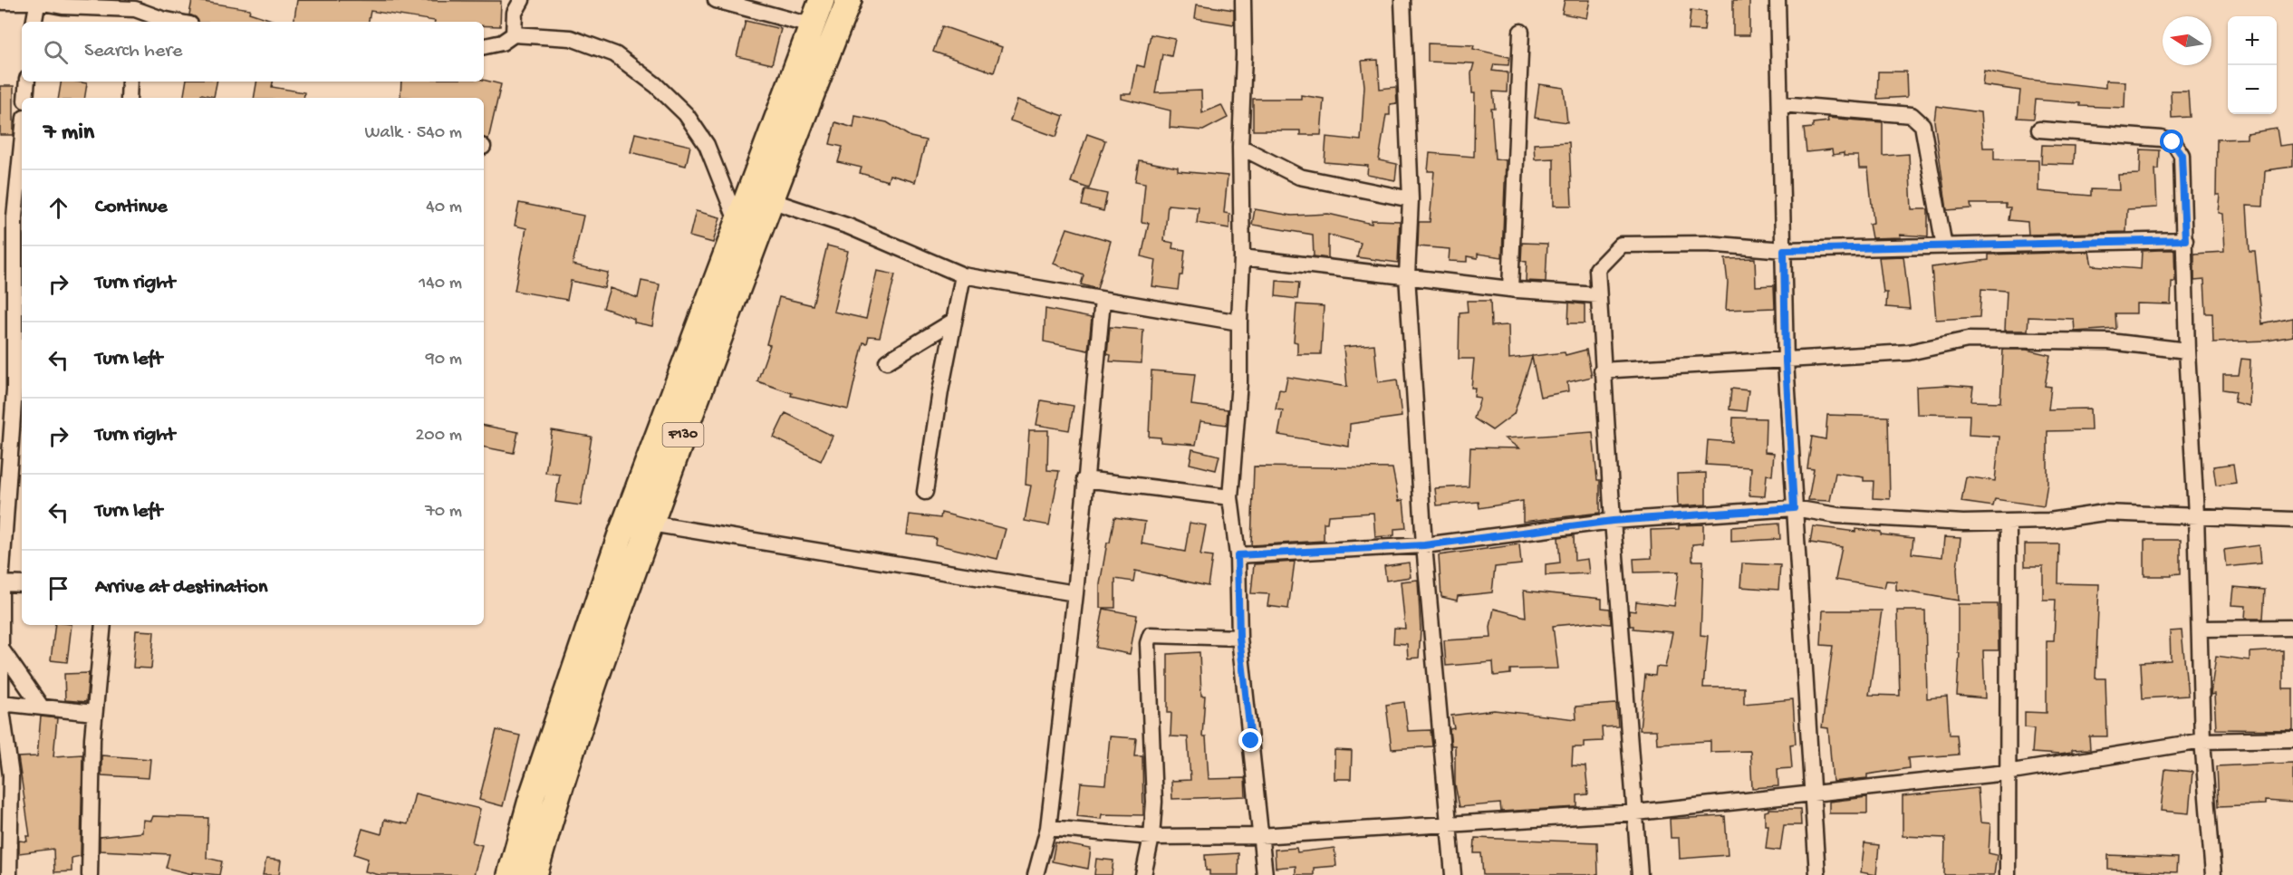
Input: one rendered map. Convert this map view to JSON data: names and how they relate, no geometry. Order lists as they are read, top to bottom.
{
  "streets": {
    "main road": ["F130"]
  },
  "north": "left",
  "page": {
    "map_buttons": ["+", "−"],
    "search": "Search here",
    "heading": ["7 min", "Walk · 540 m"],
    "list": [
      ["Continue", "40 m"],
      ["Turn right", "140 m"],
      ["Turn left", "90 m"],
      ["Turn right", "200 m"],
      ["Turn left", "70 m"],
      "Arrive at destination"
    ]
  }
}
